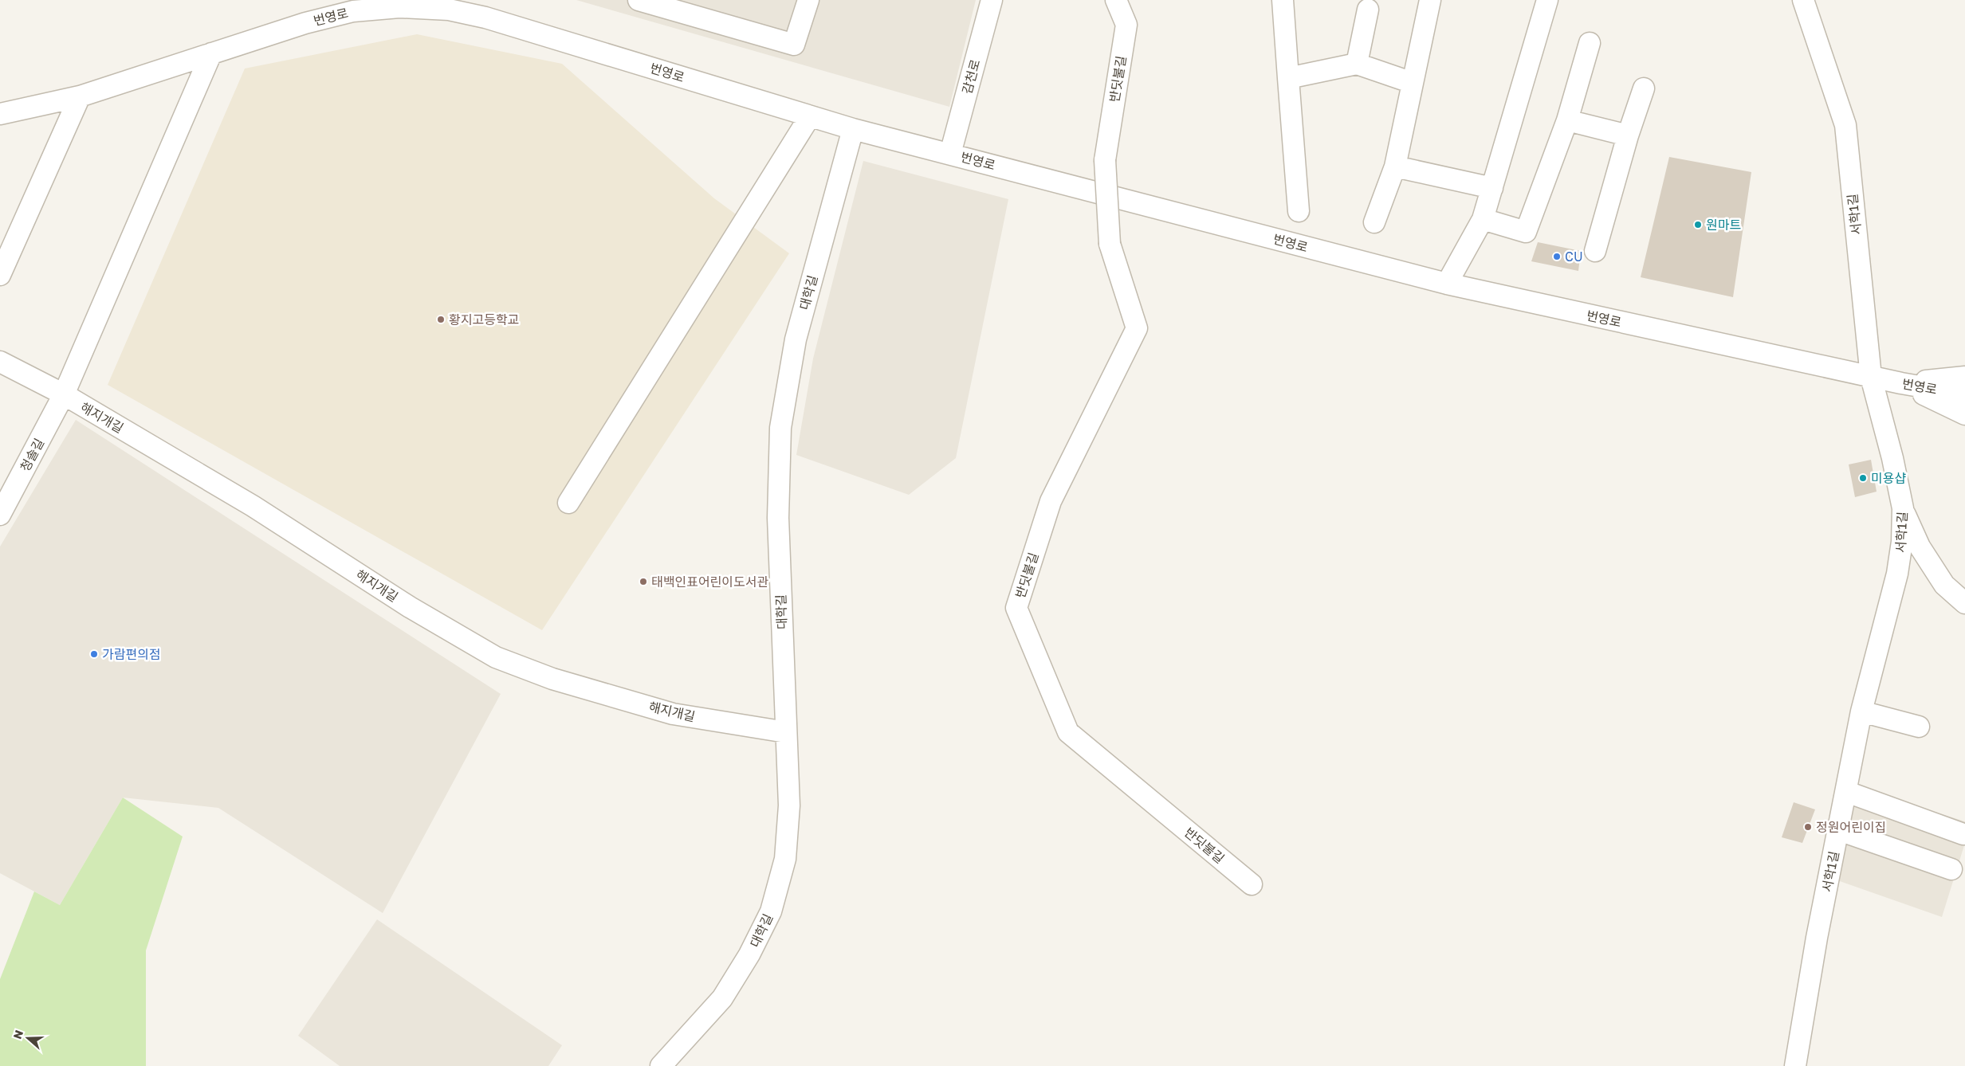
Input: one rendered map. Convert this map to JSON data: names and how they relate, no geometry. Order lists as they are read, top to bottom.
{
  "streets": {
    "street": [
      "번영로",
      "감천로",
      "반딧불길",
      "서학1길",
      "대학길",
      "해지개길",
      "청솔길"
    ]
  },
  "crossings": [
    ["번영로", "감천로"],
    ["번영로", "서학1길"],
    ["번영로", "대학길"],
    ["번영로", "청솔길"],
    ["대학길", "해지개길"],
    ["해지개길", "청솔길"]
  ],
  "places": [
    "원마트",
    "CU",
    "황지고등학교",
    "미용샵",
    "태백인표어린이도서관",
    "가람편의점",
    "정원어린이집"
  ],
  "north": "left"
}
